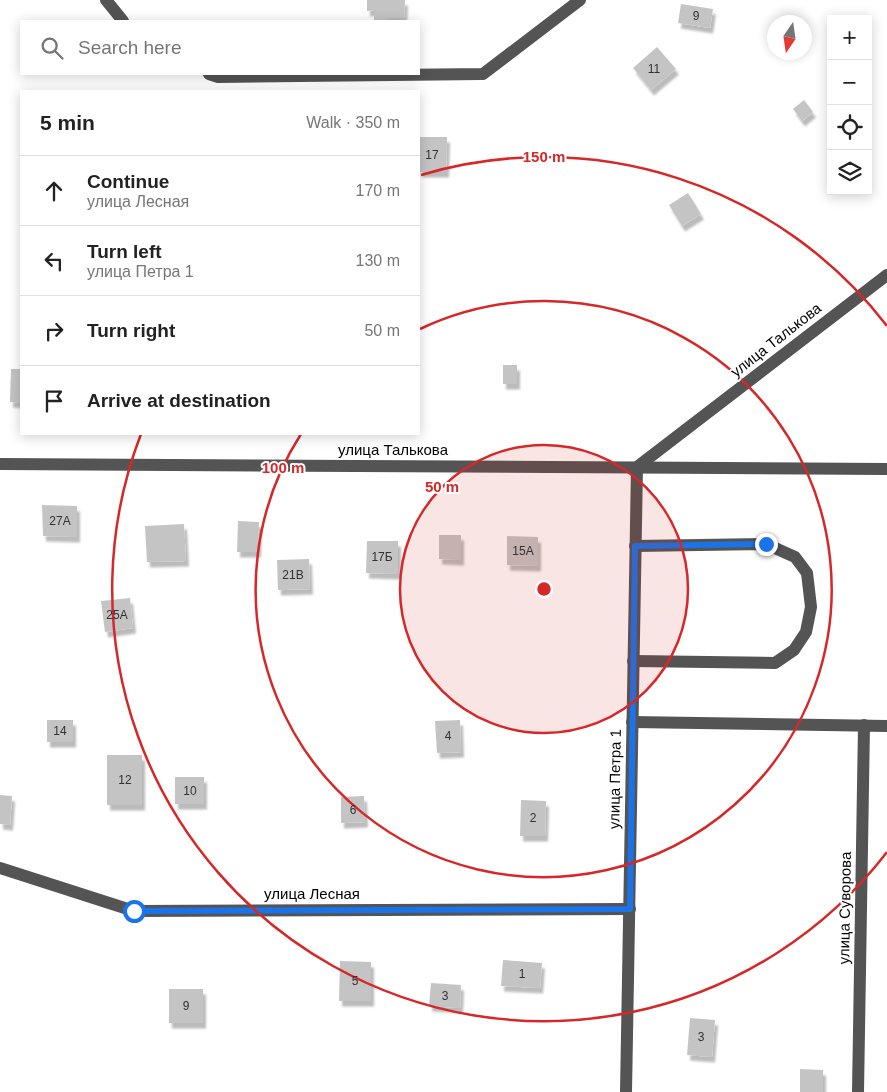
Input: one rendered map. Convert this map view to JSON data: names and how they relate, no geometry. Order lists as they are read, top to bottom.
{
  "streets": {
    "street": [
      "улица Талькова",
      "улица Петра 1",
      "улица Лесная",
      "улица Суворова"
    ]
  },
  "crossings": [
    ["улица Талькова", "улица Петра 1"],
    ["улица Петра 1", "улица Лесная"]
  ],
  "house_numbers": [
    "9",
    "11",
    "17",
    "27А",
    "15А",
    "17Б",
    "21В",
    "25А",
    "14",
    "4",
    "12",
    "10",
    "6",
    "2",
    "1",
    "5",
    "3",
    "9",
    "3"
  ],
  "north": "bottom",
  "page": {
    "map_buttons": ["+", "−"],
    "search": "Search here",
    "heading": ["5 min", "Walk · 350 m"],
    "list": [
      ["Continue", "улица Лесная", "170 m"],
      ["Turn left", "улица Петра 1", "130 m"],
      ["Turn right", "50 m"],
      "Arrive at destination"
    ]
  },
  "rings": ["150 m", "100 m", "50 m"]
}
